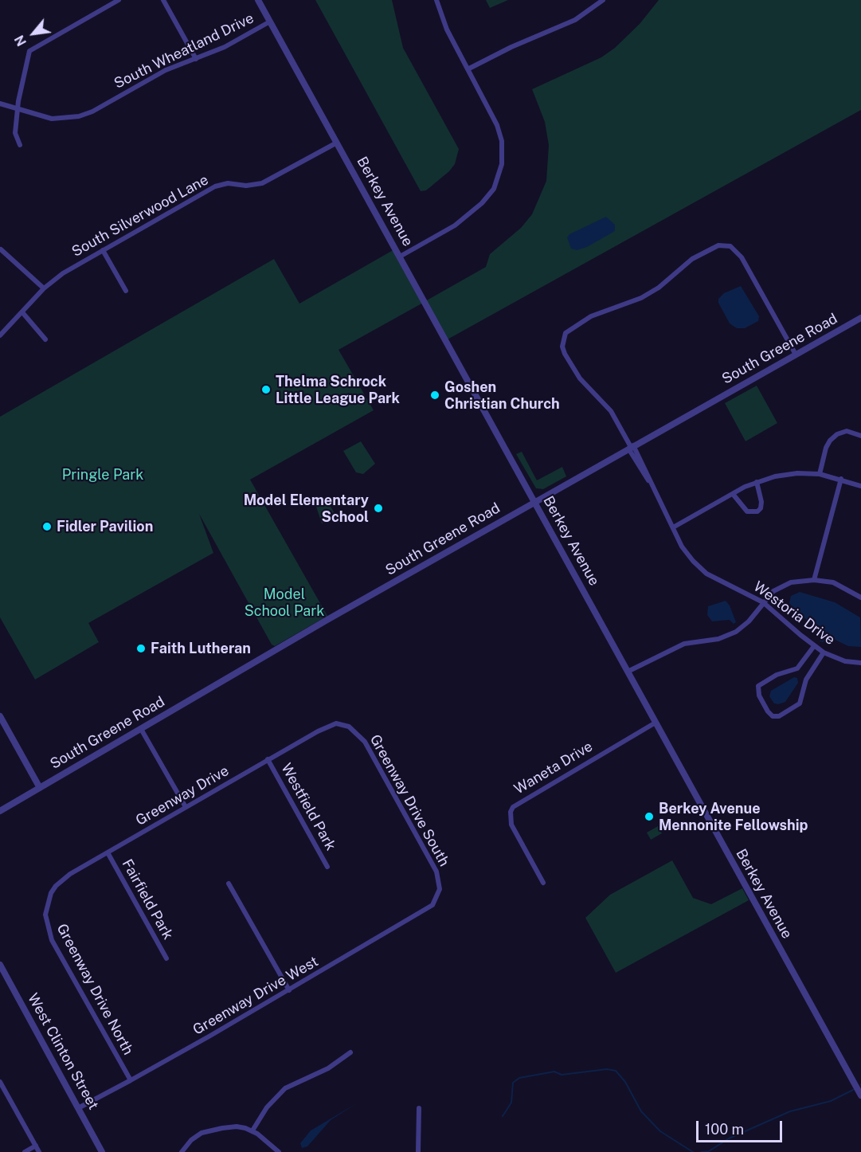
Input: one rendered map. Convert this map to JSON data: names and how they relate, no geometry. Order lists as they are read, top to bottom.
{
  "streets": {
    "street": [
      "South Wheatland Drive",
      "Berkey Avenue",
      "South Silverwood Lane",
      "South Greene Road",
      "Westoria Drive",
      "Waneta Drive",
      "Greenway Drive",
      "Greenway Drive South",
      "Westfield Park",
      "Fairfield Park",
      "Greenway Drive North",
      "Greenway Drive West",
      "West Clinton Street"
    ]
  },
  "crossings": [
    ["South Wheatland Drive", "Berkey Avenue"],
    ["Berkey Avenue", "South Silverwood Lane"],
    ["Berkey Avenue", "South Greene Road"],
    ["Berkey Avenue", "Waneta Drive"],
    ["South Greene Road", "Westoria Drive"],
    ["Greenway Drive", "Greenway Drive South"],
    ["Greenway Drive", "Westfield Park"],
    ["Greenway Drive", "Fairfield Park"],
    ["Greenway Drive", "Greenway Drive North"],
    ["Greenway Drive South", "Greenway Drive West"],
    ["Greenway Drive North", "Greenway Drive West"],
    ["Greenway Drive West", "West Clinton Street"]
  ],
  "parks": ["Pringle Park", "Model School Park"],
  "places": [
    "Thelma Schrock Little League Park",
    "Goshen Christian Church",
    "Model Elementary School",
    "Fidler Pavilion",
    "Faith Lutheran",
    "Berkey Avenue Mennonite Fellowship"
  ],
  "scale_bar": "100 m",
  "north": "bottom left"
}
